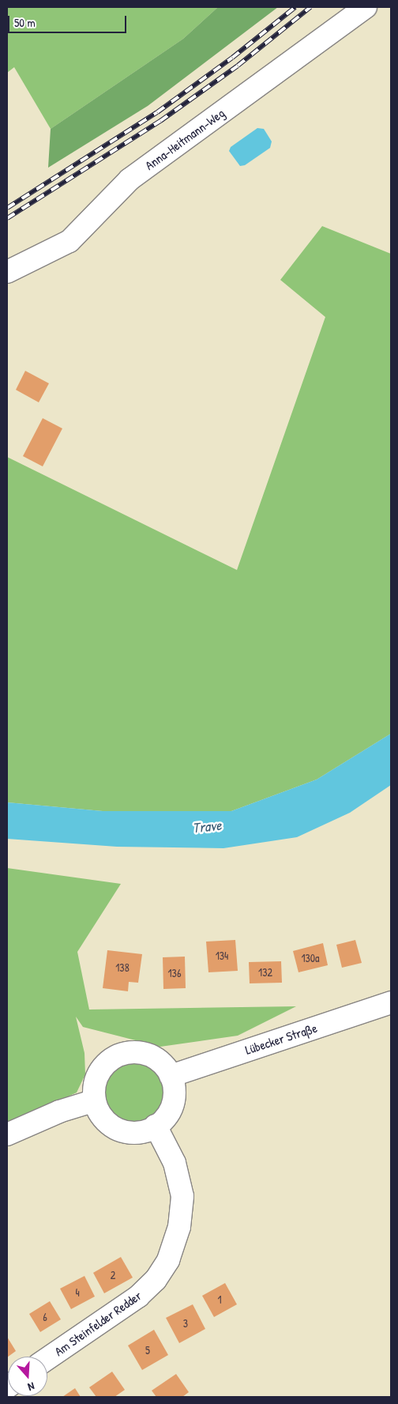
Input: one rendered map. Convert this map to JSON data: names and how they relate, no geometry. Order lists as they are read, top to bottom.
{
  "streets": {
    "street": ["Anna-Heitmann-Weg", "Lübecker Straße", "Am Steinfelder Redder"]
  },
  "crossings": [
    ["Lübecker Straße", "Am Steinfelder Redder"]
  ],
  "water": ["Trave"],
  "house_numbers": [
    "134",
    "130a",
    "138",
    "132",
    "136",
    "2",
    "4",
    "1",
    "6",
    "3",
    "5"
  ],
  "scale_bar": "50 m",
  "north": "bottom"
}
